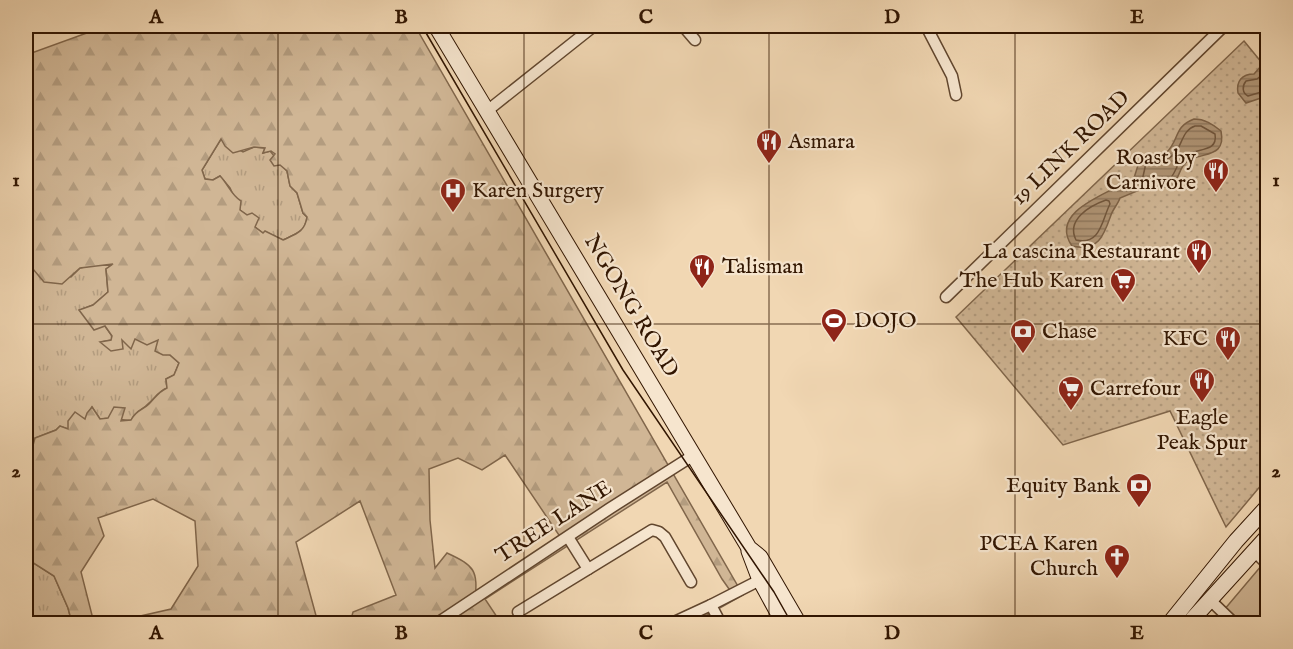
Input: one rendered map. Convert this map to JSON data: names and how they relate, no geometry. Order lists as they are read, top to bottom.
{
  "streets": {
    "main road": ["NGONG ROAD"],
    "street": ["19 LINK ROAD", "TREE LANE"]
  },
  "crossings": [
    ["NGONG ROAD", "TREE LANE"]
  ],
  "places": {
    "restaurant": [
      "Asmara",
      "Roast by Carnivore",
      "La cascina Restaurant",
      "Talisman",
      "KFC",
      "Eagle Peak Spur"
    ],
    "hospital": ["Karen Surgery"],
    "supermarket": ["The Hub Karen", "Carrefour"],
    "sports": ["DOJO"],
    "bank": ["Chase", "Equity Bank"],
    "church": ["PCEA Karen Church"]
  },
  "grid": {
    "columns": [
      "A",
      "B",
      "C",
      "D",
      "E"
    ],
    "rows": ["1", "2"]
  }
}
